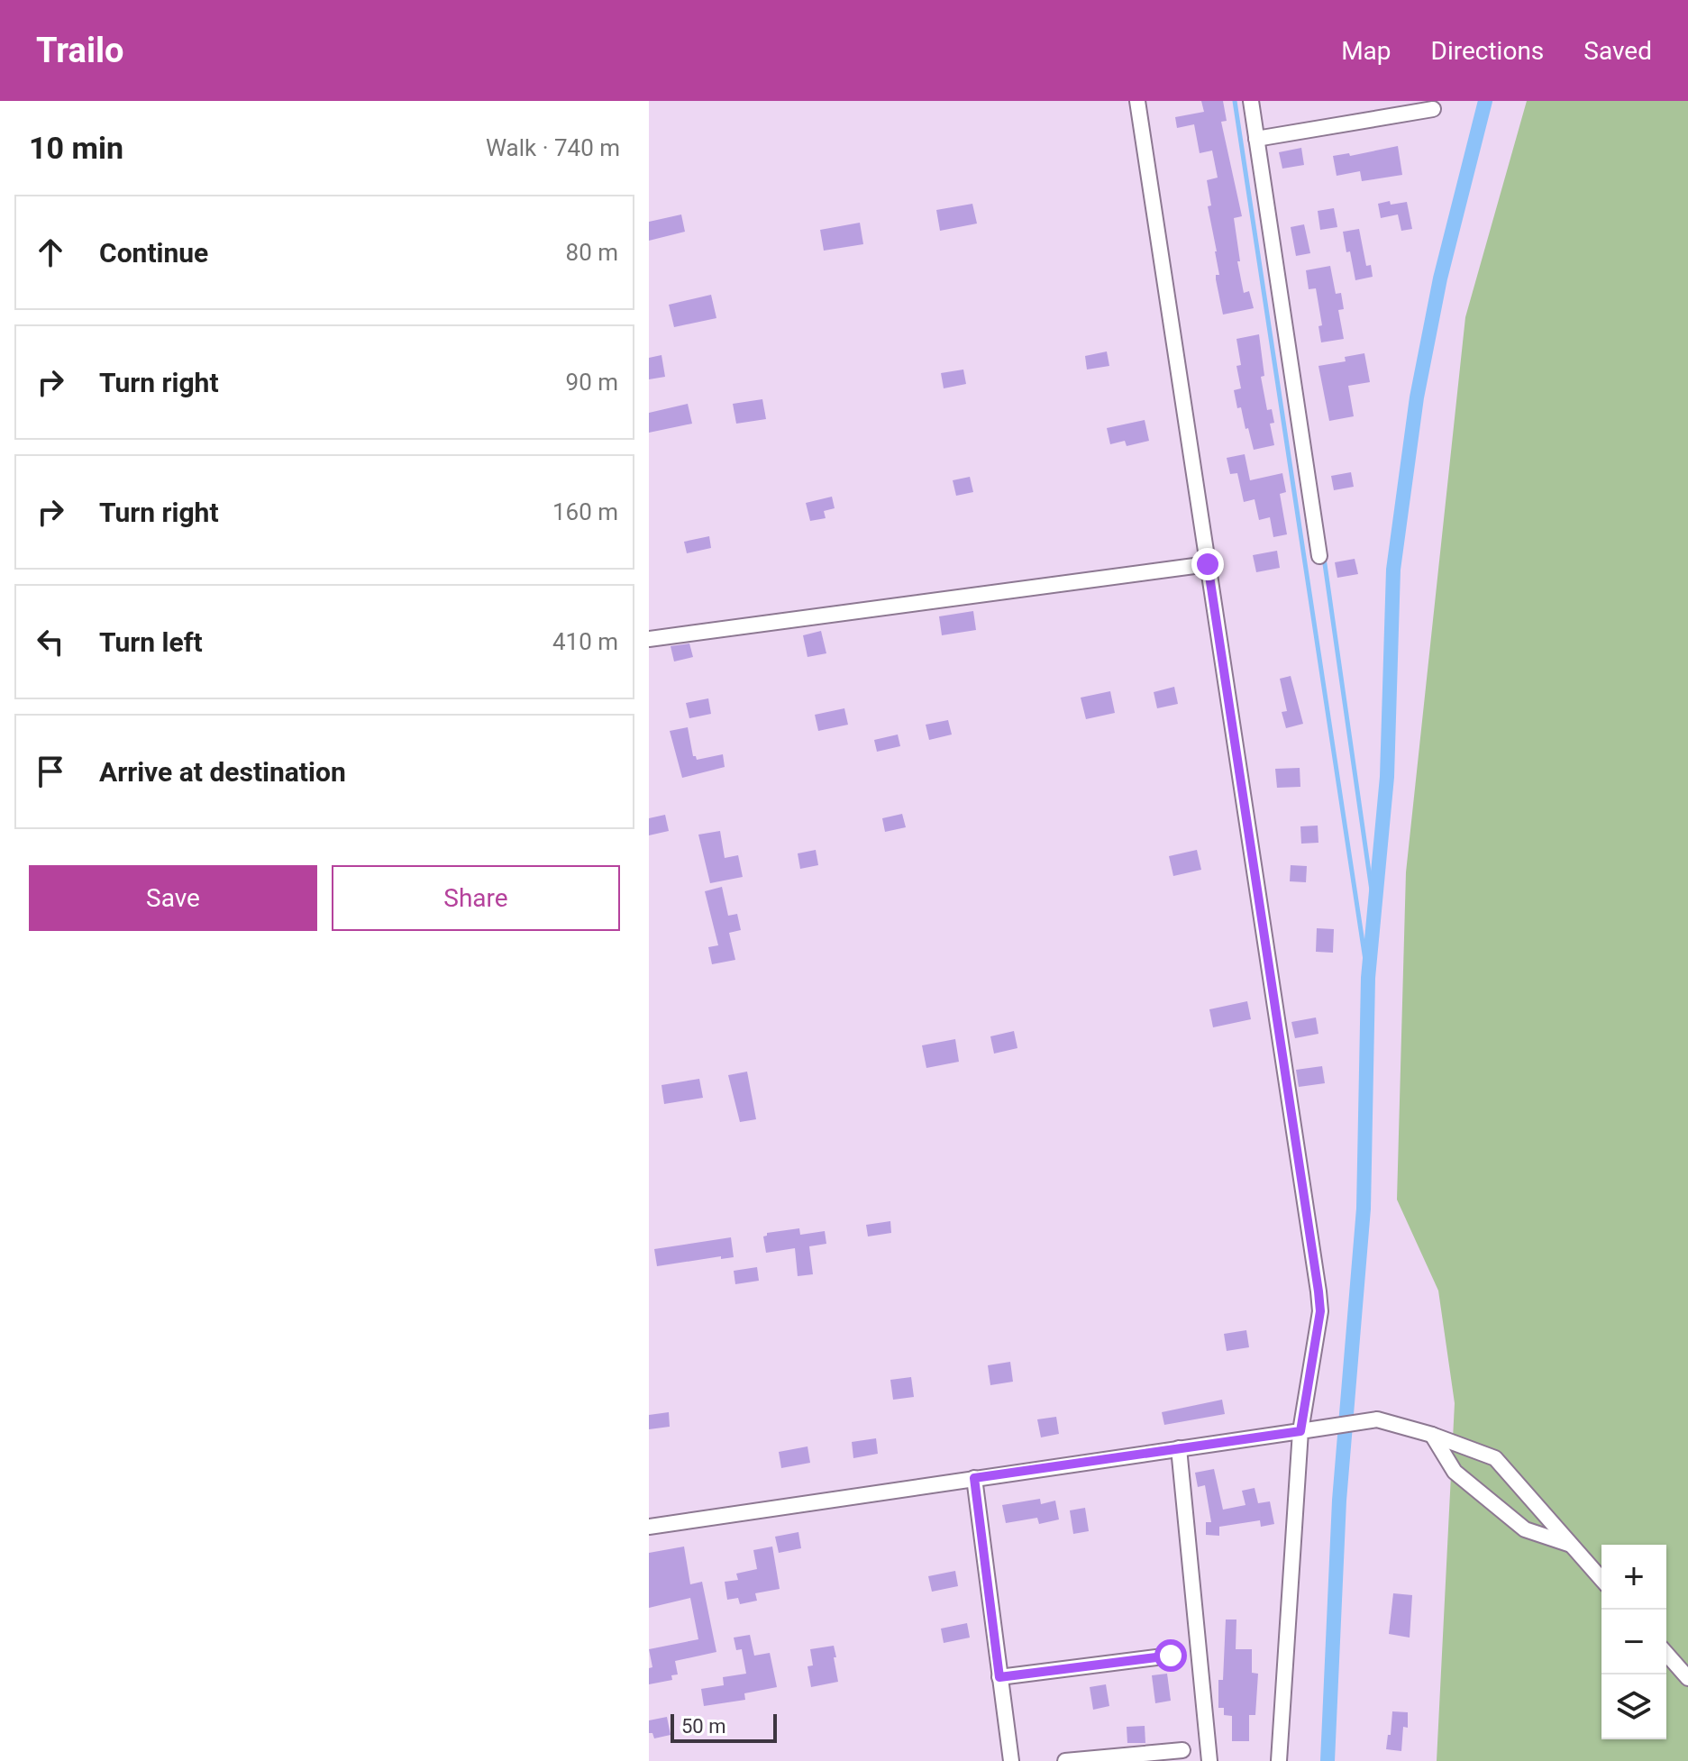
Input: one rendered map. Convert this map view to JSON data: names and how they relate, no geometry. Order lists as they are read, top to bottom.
{
  "scale_bar": "50 m",
  "page": {
    "header": "Trailo",
    "nav": ["Map", "Directions", "Saved"],
    "heading": ["10 min", "Walk · 740 m"],
    "list": [
      ["Continue", "80 m"],
      ["Turn right", "90 m"],
      ["Turn right", "160 m"],
      ["Turn left", "410 m"],
      "Arrive at destination"
    ],
    "buttons": ["Save", "Share"],
    "map_buttons": ["+", "−"],
    "scale": "50 m"
  }
}
